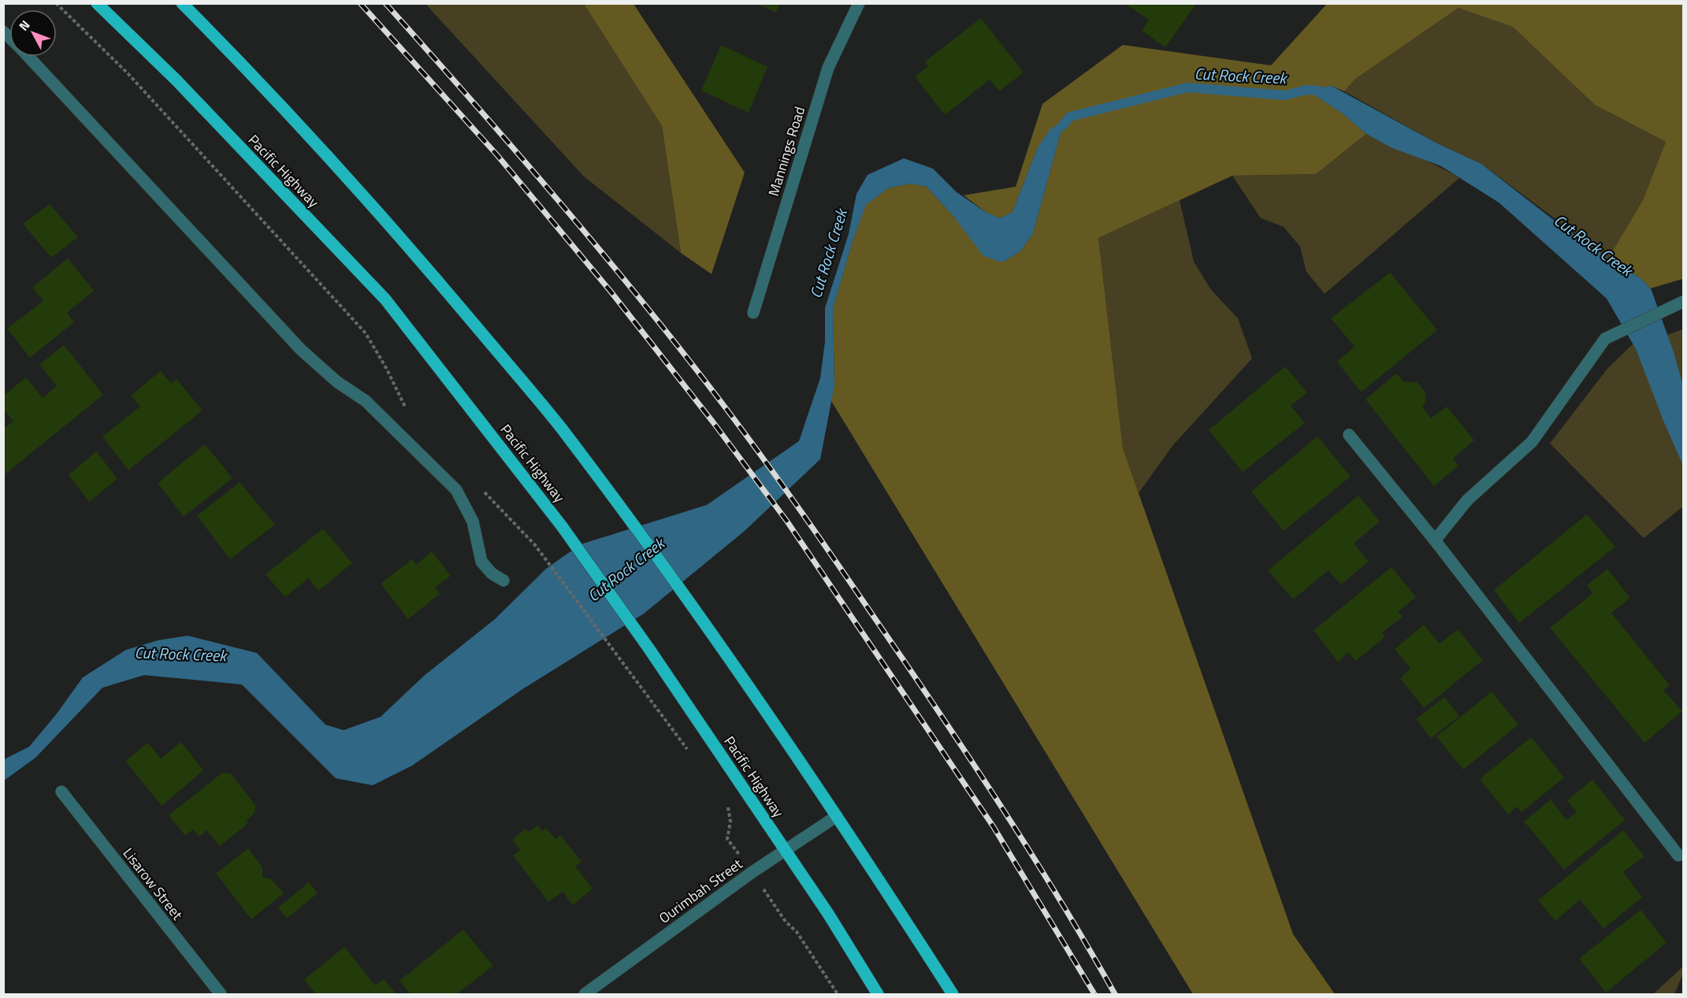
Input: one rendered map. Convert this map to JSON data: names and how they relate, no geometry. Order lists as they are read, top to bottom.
{
  "streets": {
    "main road": ["Pacific Highway"],
    "street": ["Mannings Road", "Lisarow Street", "Ourimbah Street"]
  },
  "crossings": [
    ["Pacific Highway", "Ourimbah Street"]
  ],
  "water": ["Cut Rock Creek"],
  "north": "top left"
}
